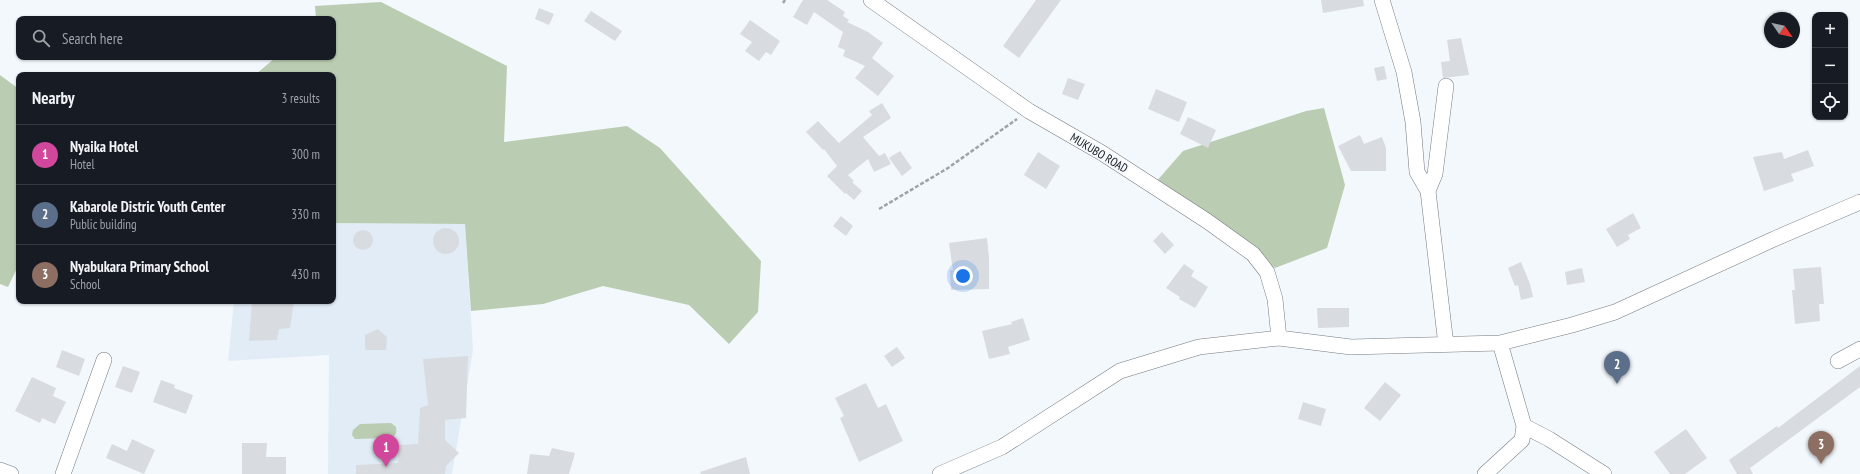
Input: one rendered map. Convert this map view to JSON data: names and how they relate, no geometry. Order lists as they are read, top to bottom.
{
  "streets": {
    "street": ["MUKUBO ROAD"]
  },
  "north": "bottom right",
  "page": {
    "map_buttons": ["+", "−"],
    "search": "Search here",
    "heading": ["Nearby", "3 results"],
    "list": [
      {
        "mark": "1",
        "name": "Nyaika Hotel",
        "note": "Hotel",
        "value": "300 m"
      },
      {
        "mark": "2",
        "name": "Kabarole Distric Youth Center",
        "note": "Public building",
        "value": "330 m"
      },
      {
        "mark": "3",
        "name": "Nyabukara Primary School",
        "note": "School",
        "value": "430 m"
      }
    ],
    "pins": ["2", "3", "1"]
  }
}
